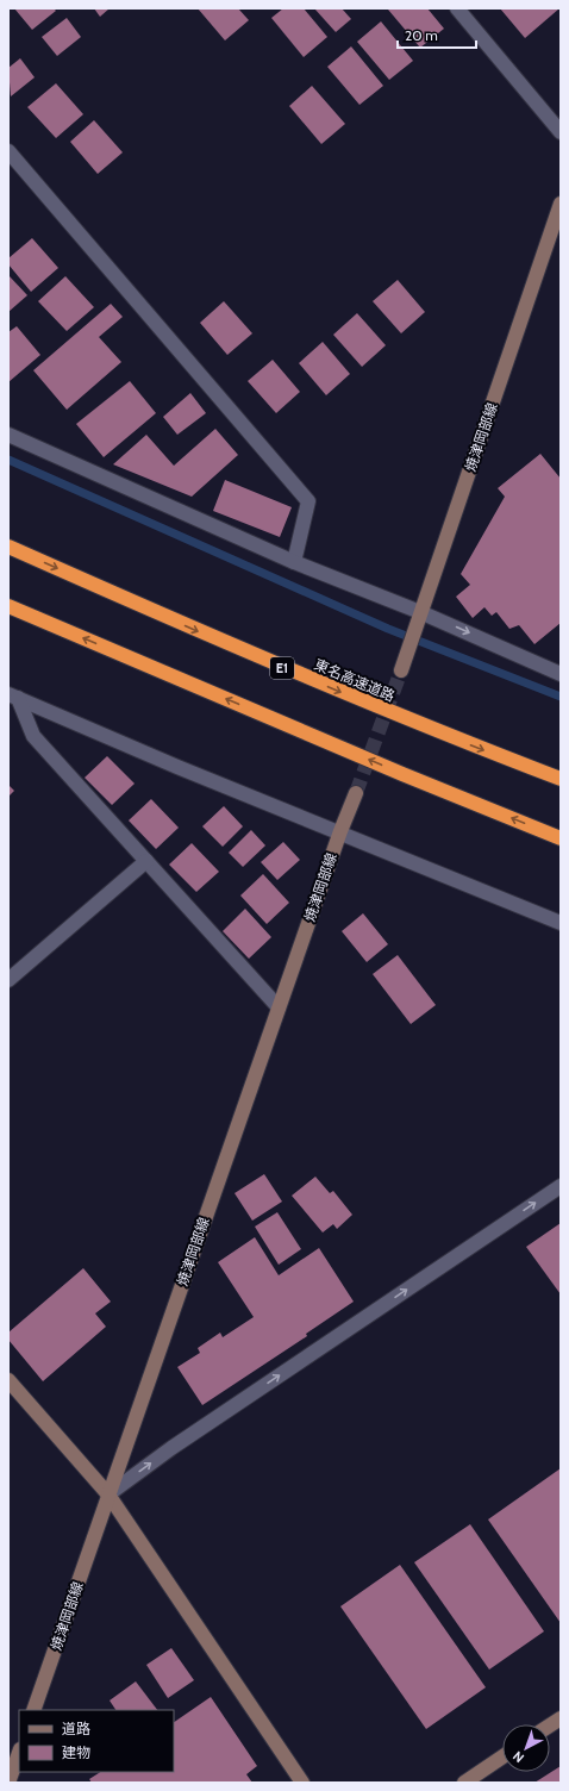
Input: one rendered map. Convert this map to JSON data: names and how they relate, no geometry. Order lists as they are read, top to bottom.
{
  "streets": {
    "highway": ["E1", "東名高速道路"],
    "main road": ["焼津岡部線"]
  },
  "legend": ["道路", "建物"],
  "scale_bar": "20 m",
  "north": "bottom left"
}
